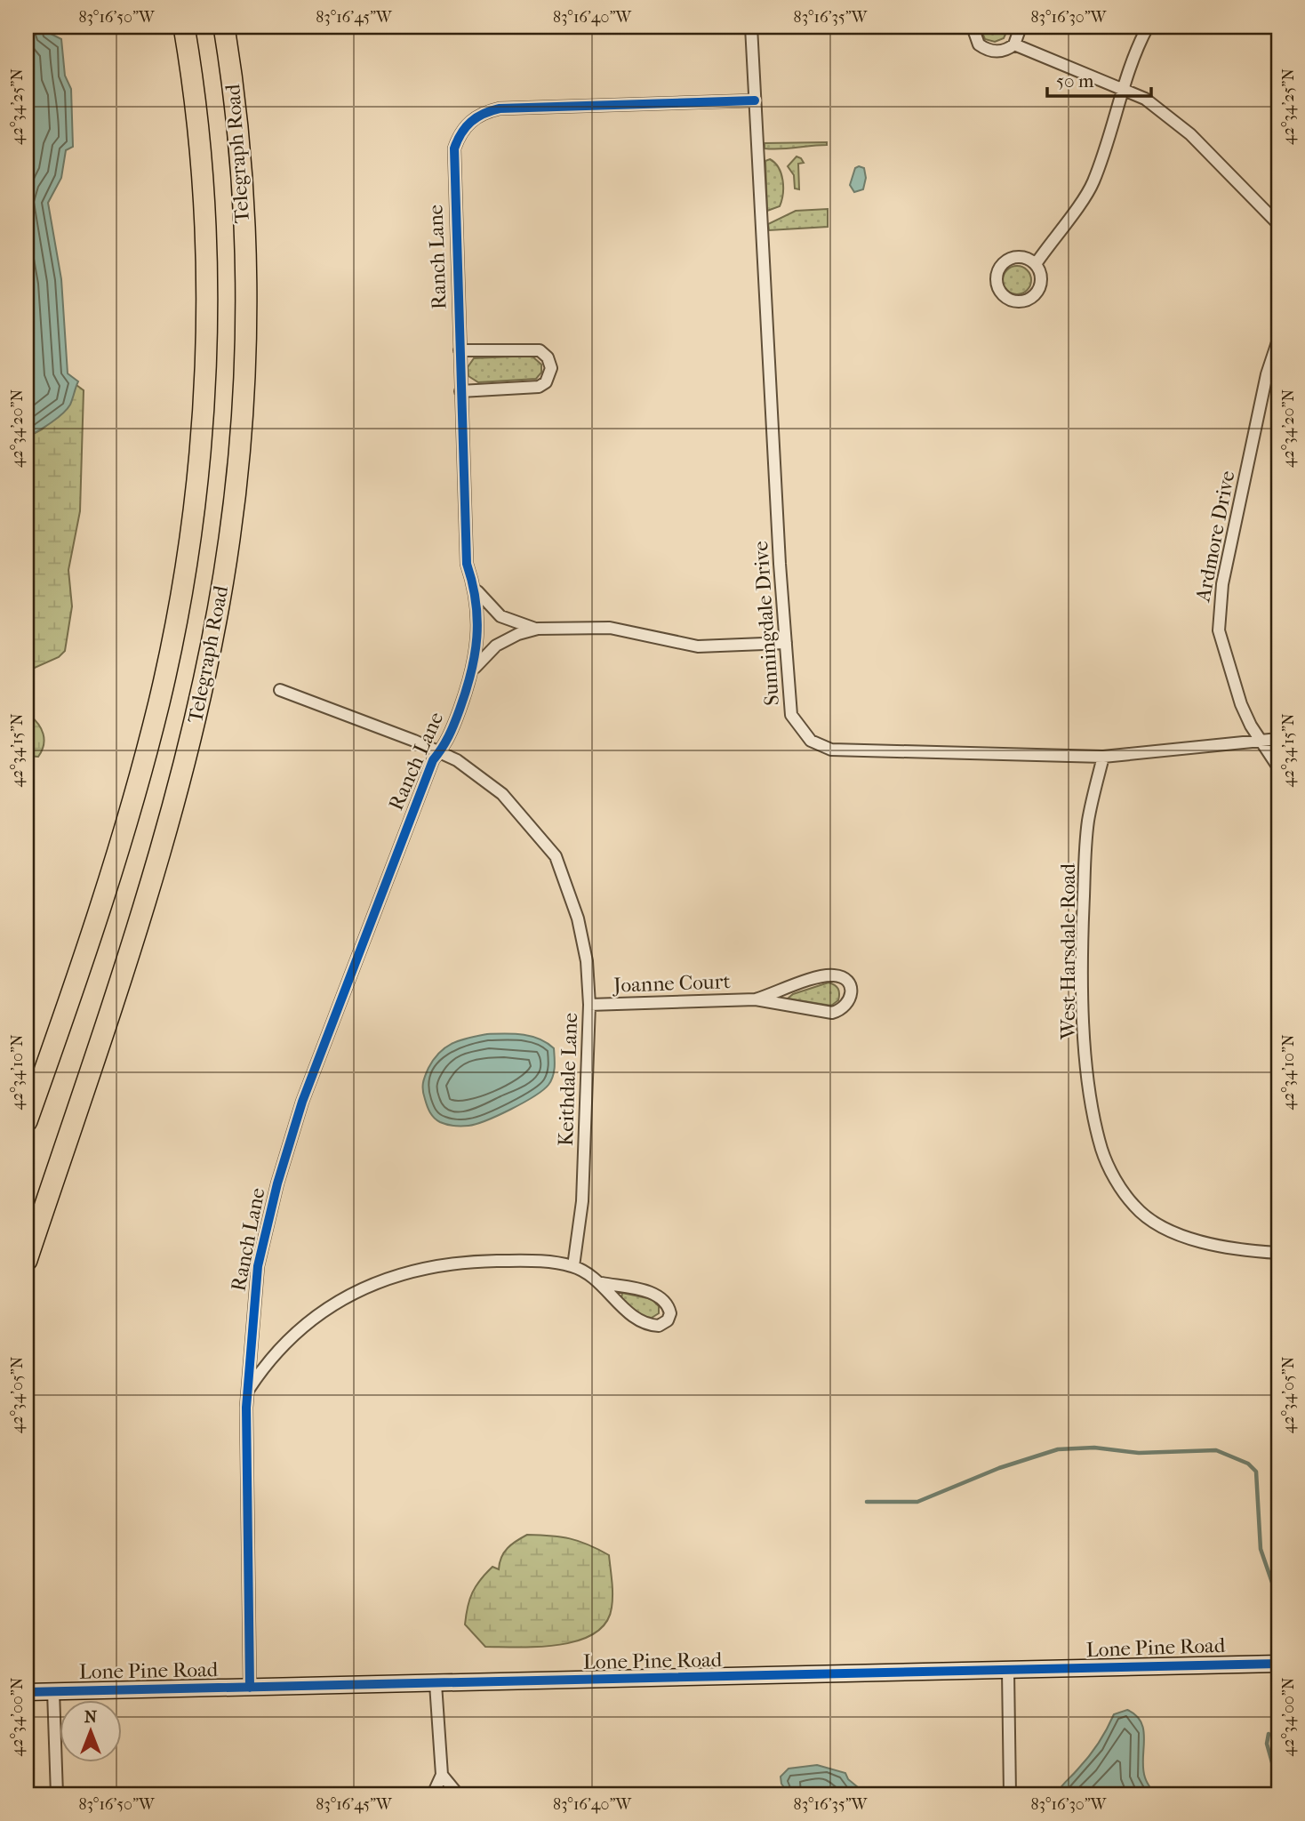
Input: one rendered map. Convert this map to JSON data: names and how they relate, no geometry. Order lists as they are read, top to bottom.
{
  "streets": {
    "highway": ["Telegraph Road"],
    "street": [
      "Ranch Lane",
      "Ardmore Drive",
      "Sunningdale Drive",
      "West Harsdale Road",
      "Joanne Court",
      "Keithdale Lane",
      "Lone Pine Road"
    ]
  },
  "crossings": [
    ["Ranch Lane", "Sunningdale Drive"],
    ["Ranch Lane", "Keithdale Lane"],
    ["Ranch Lane", "Lone Pine Road"],
    ["Ardmore Drive", "Sunningdale Drive"],
    ["Sunningdale Drive", "West Harsdale Road"],
    ["Joanne Court", "Keithdale Lane"]
  ],
  "scale_bar": "50 m",
  "north": "top",
  "coordinates": [
    "83°16'50\"W",
    "83°16'45\"W",
    "83°16'40\"W",
    "83°16'35\"W",
    "83°16'30\"W",
    "42°34'25\"N",
    "42°34'20\"N",
    "42°34'15\"N",
    "42°34'10\"N",
    "42°34'05\"N",
    "42°34'00\"N"
  ]
}
